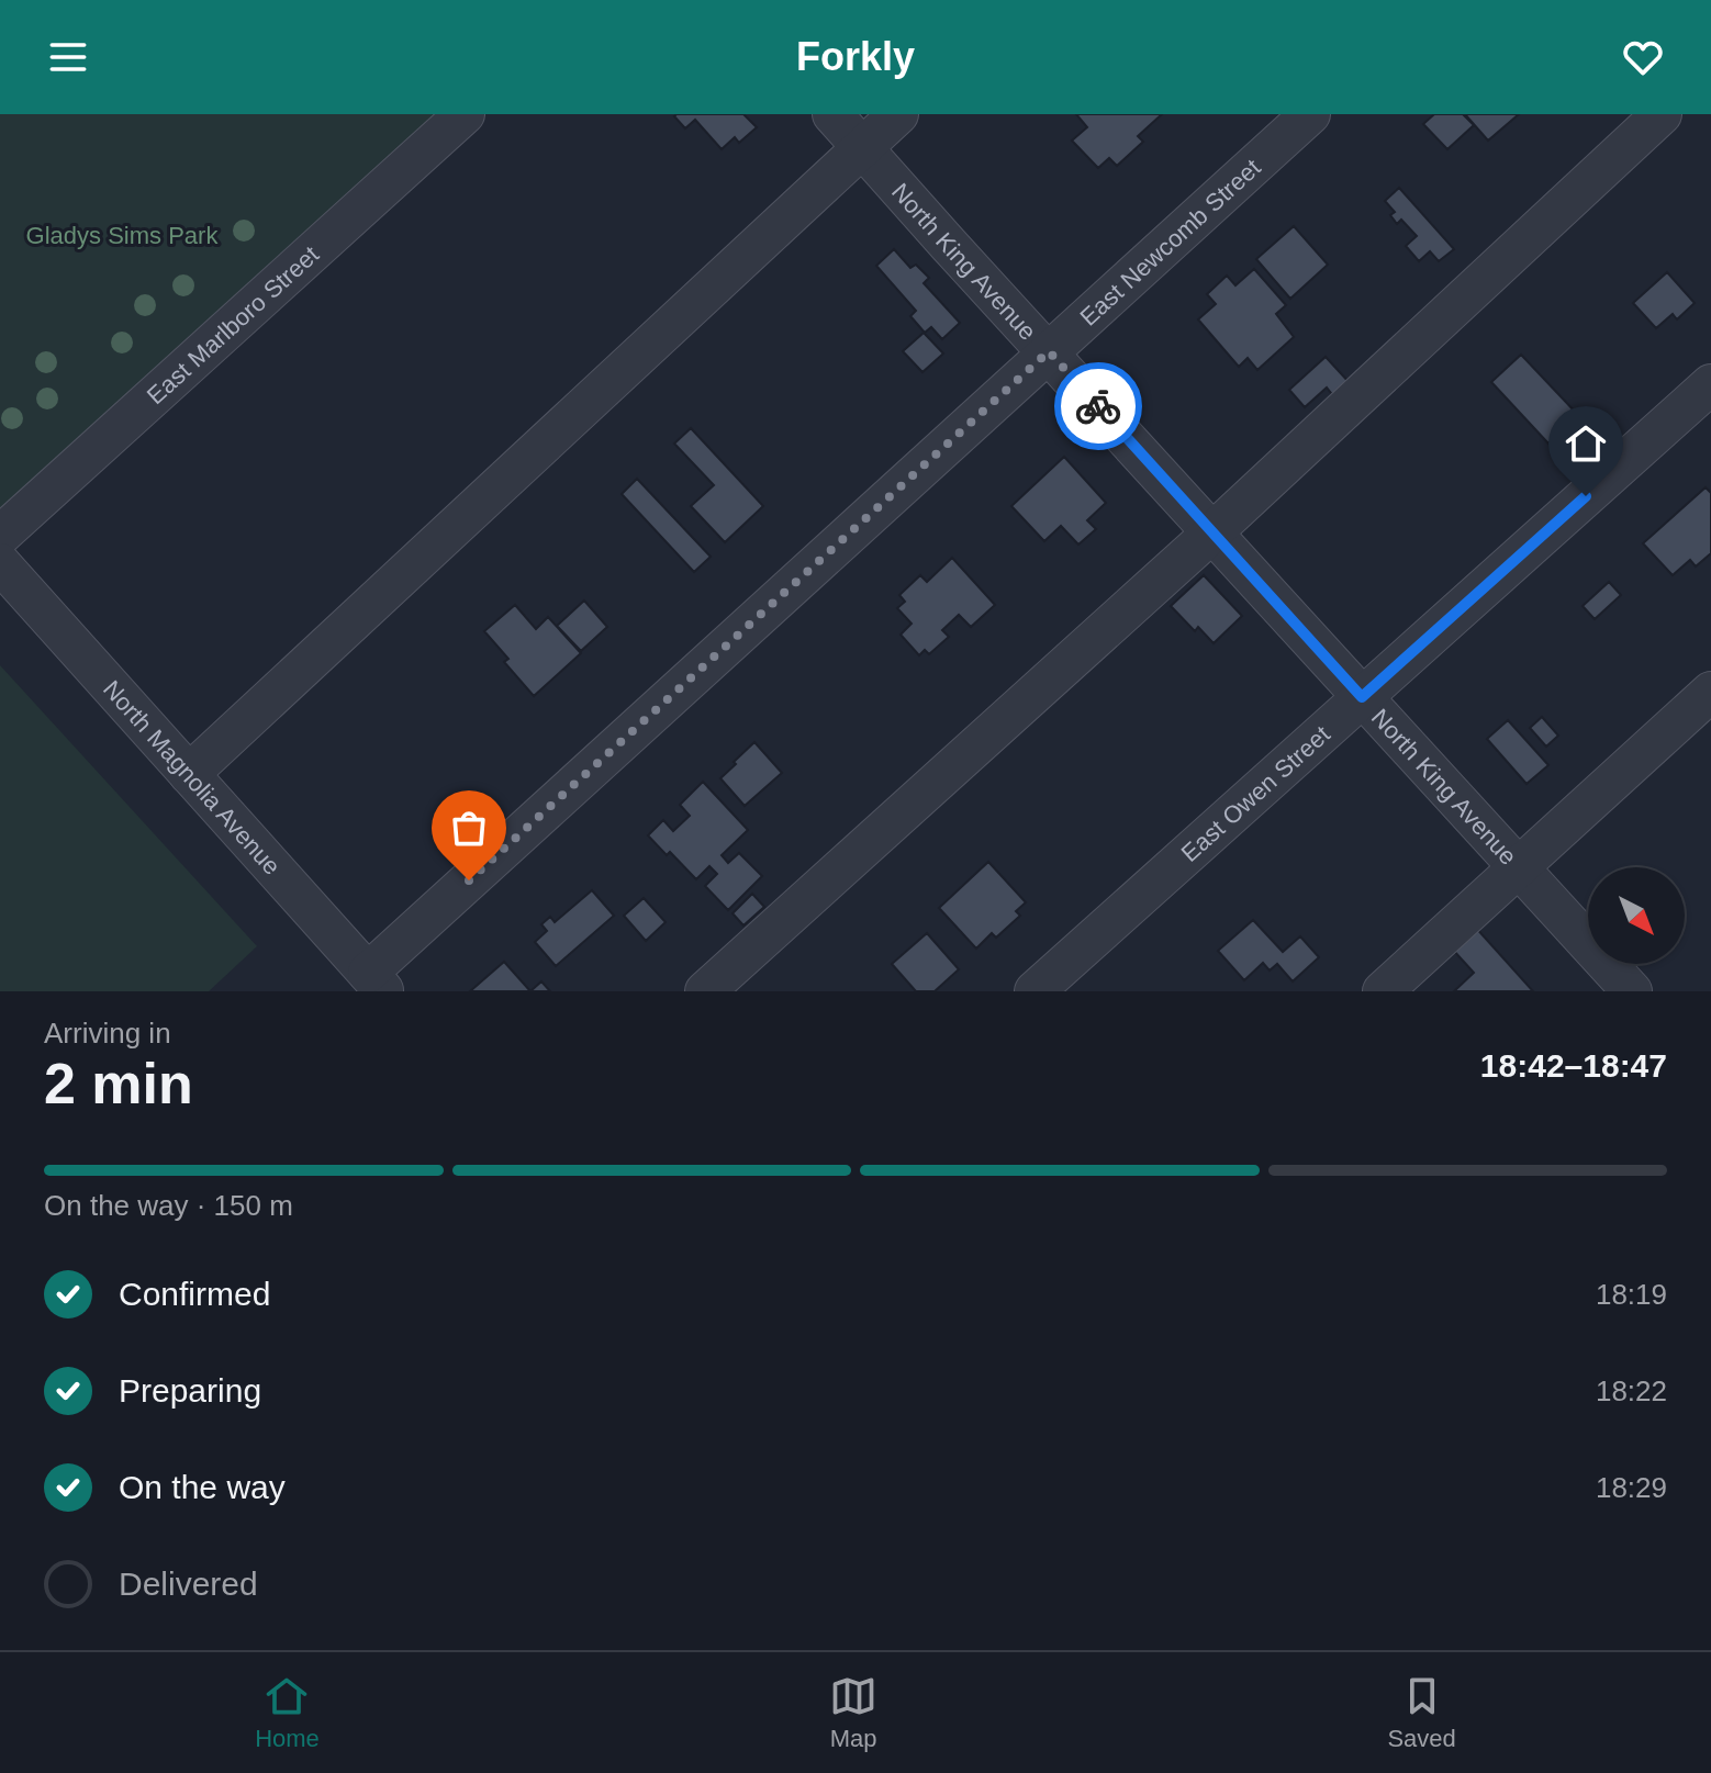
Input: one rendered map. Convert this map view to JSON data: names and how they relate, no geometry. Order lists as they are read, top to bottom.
{
  "streets": {
    "street": [
      "East Newcomb Street",
      "North King Avenue",
      "East Marlboro Street",
      "North Magnolia Avenue",
      "East Owen Street"
    ]
  },
  "crossings": [
    ["East Newcomb Street", "North King Avenue"],
    ["East Newcomb Street", "North Magnolia Avenue"],
    ["North King Avenue", "East Owen Street"]
  ],
  "parks": ["Gladys Sims Park"],
  "north": "bottom right",
  "page": {
    "header": "Forkly",
    "heading": ["2 min", "Arriving in", "18:42–18:47"],
    "bar": "On the way · 150 m",
    "list": [
      ["Confirmed", "18:19"],
      ["Preparing", "18:22"],
      ["On the way", "18:29"],
      "Delivered"
    ],
    "tabs": ["Home", "Map", "Saved"]
  }
}
